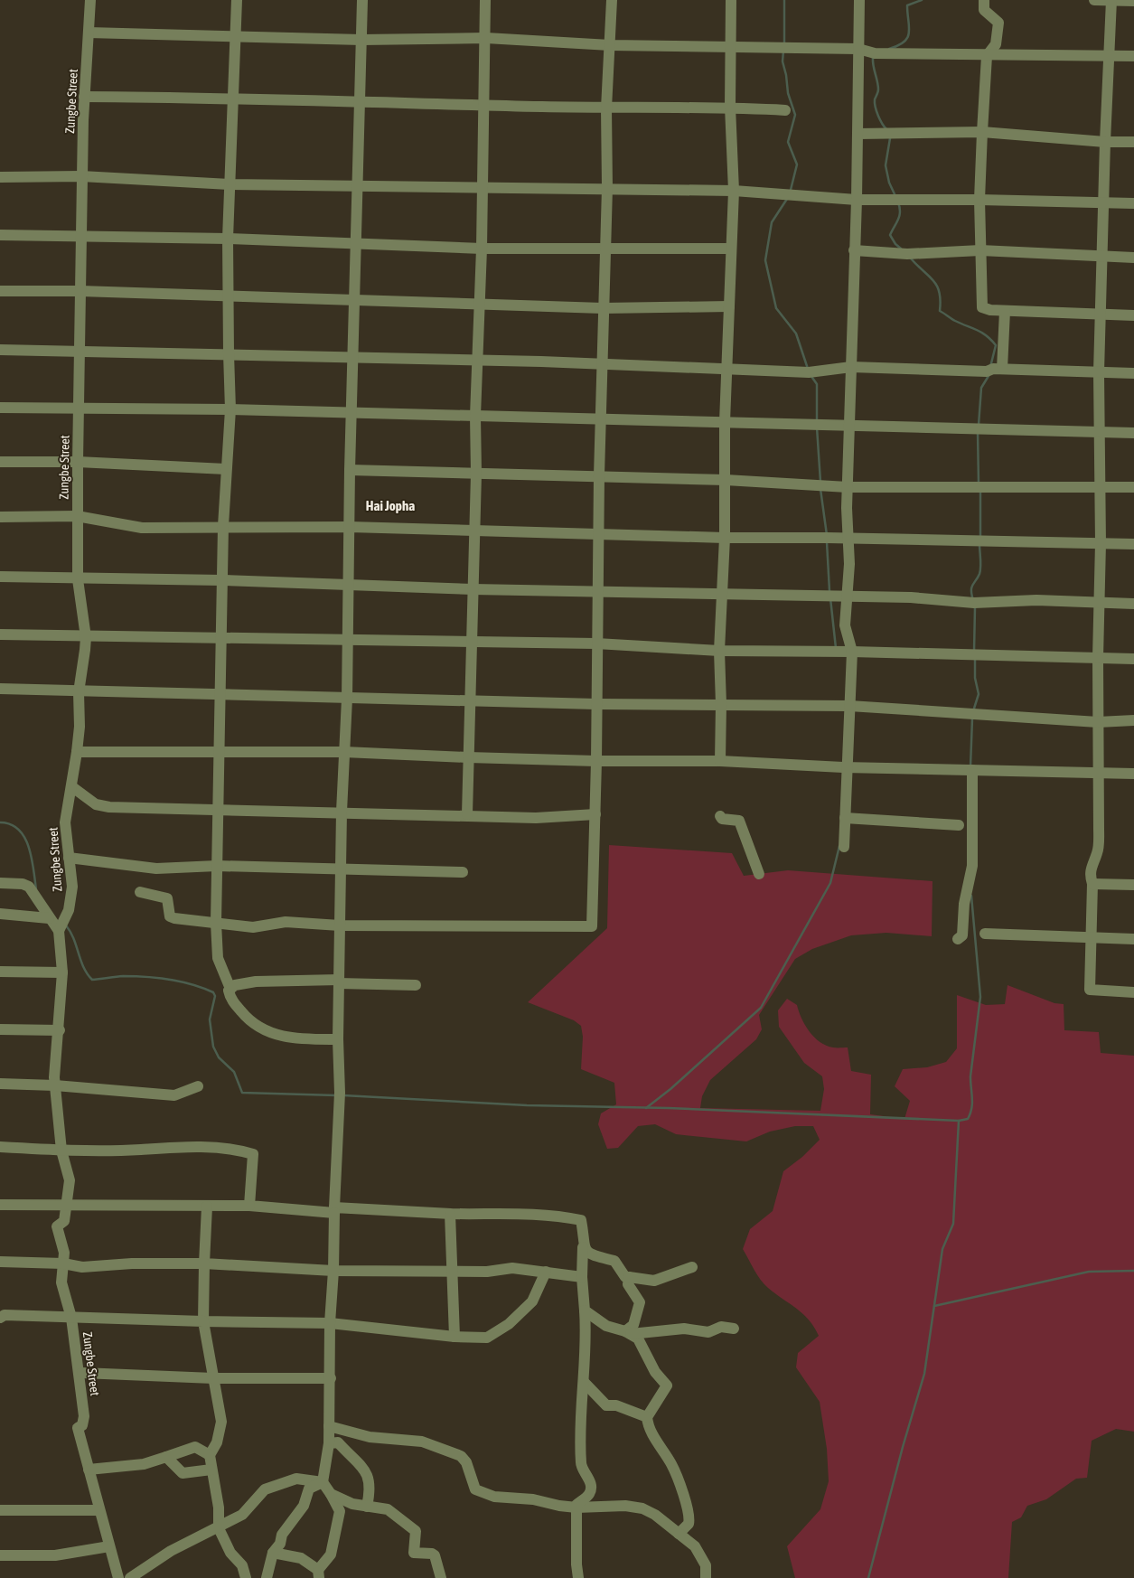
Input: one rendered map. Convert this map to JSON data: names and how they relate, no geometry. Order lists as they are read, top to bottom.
{
  "streets": {
    "street": ["Zungbe Street"]
  },
  "districts": ["Hai Jopha"]
}
